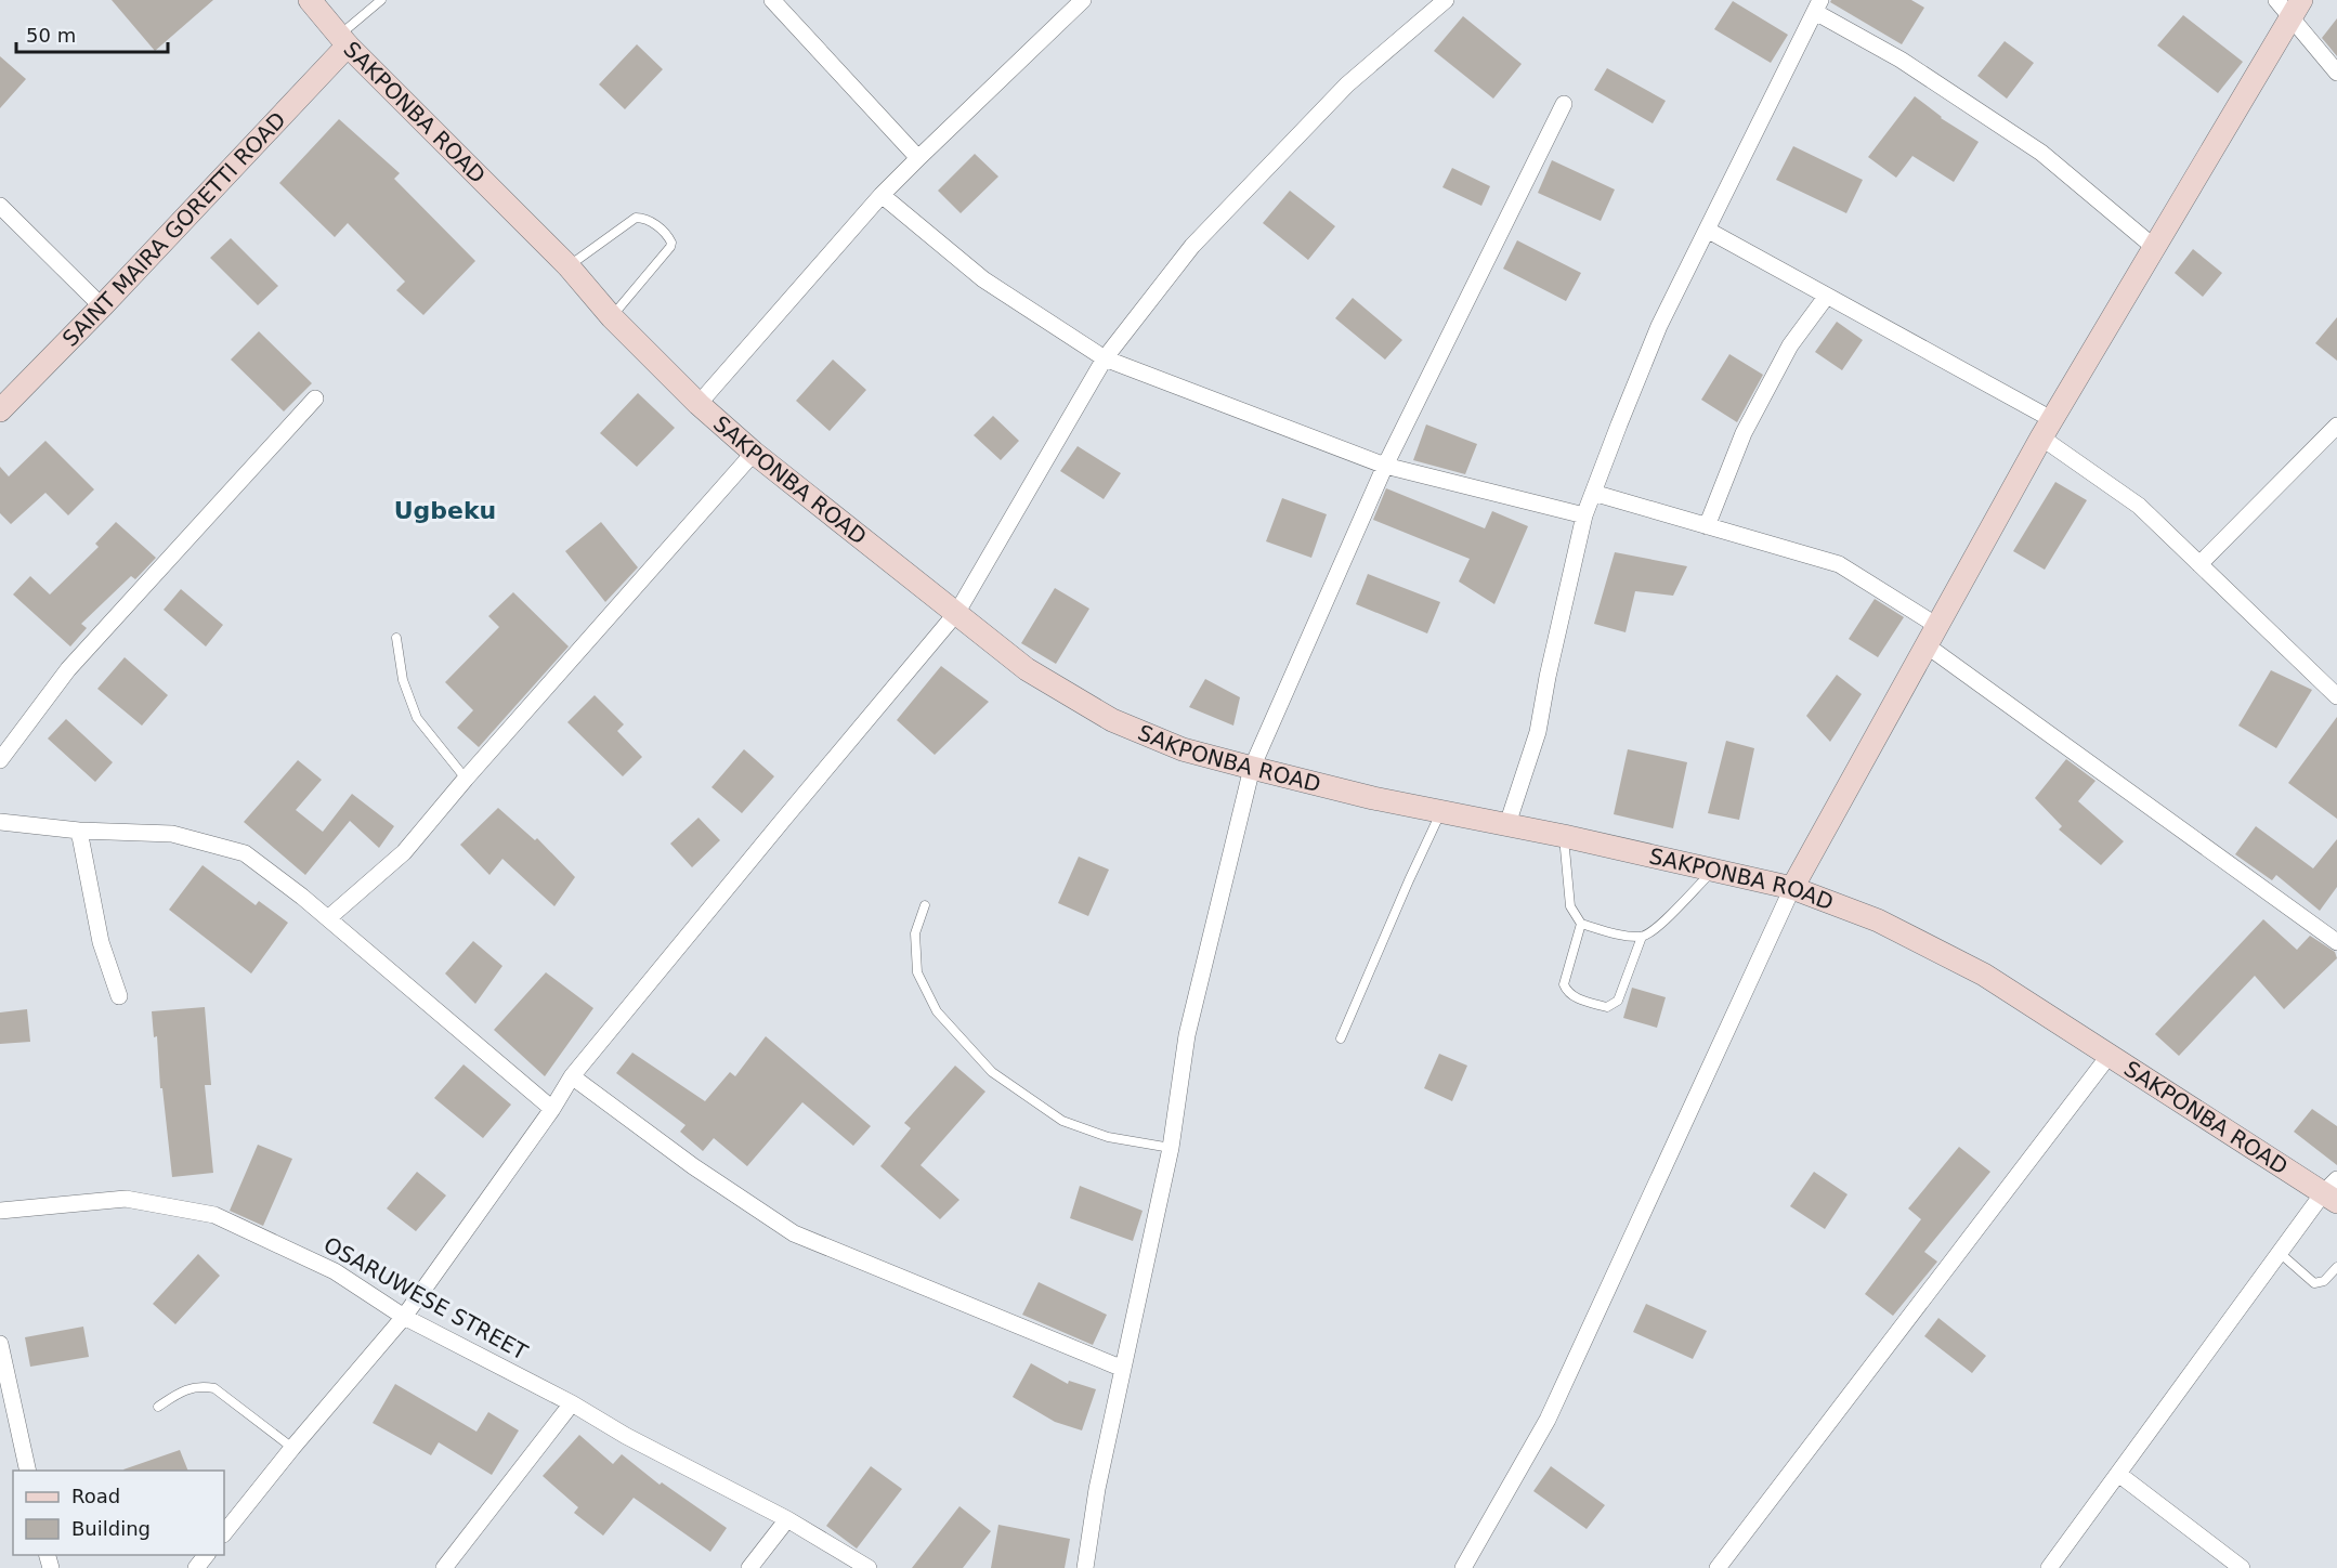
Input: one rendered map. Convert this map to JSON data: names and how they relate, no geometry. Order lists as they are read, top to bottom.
{
  "streets": {
    "main road": ["SAKPONBA ROAD", "SAINT MAIRA GORETTI ROAD"],
    "street": ["OSARUWESE STREET"]
  },
  "crossings": [
    ["SAKPONBA ROAD", "SAINT MAIRA GORETTI ROAD"]
  ],
  "districts": ["Ugbeku"],
  "legend": ["Road", "Building"],
  "scale_bar": "50 m"
}
